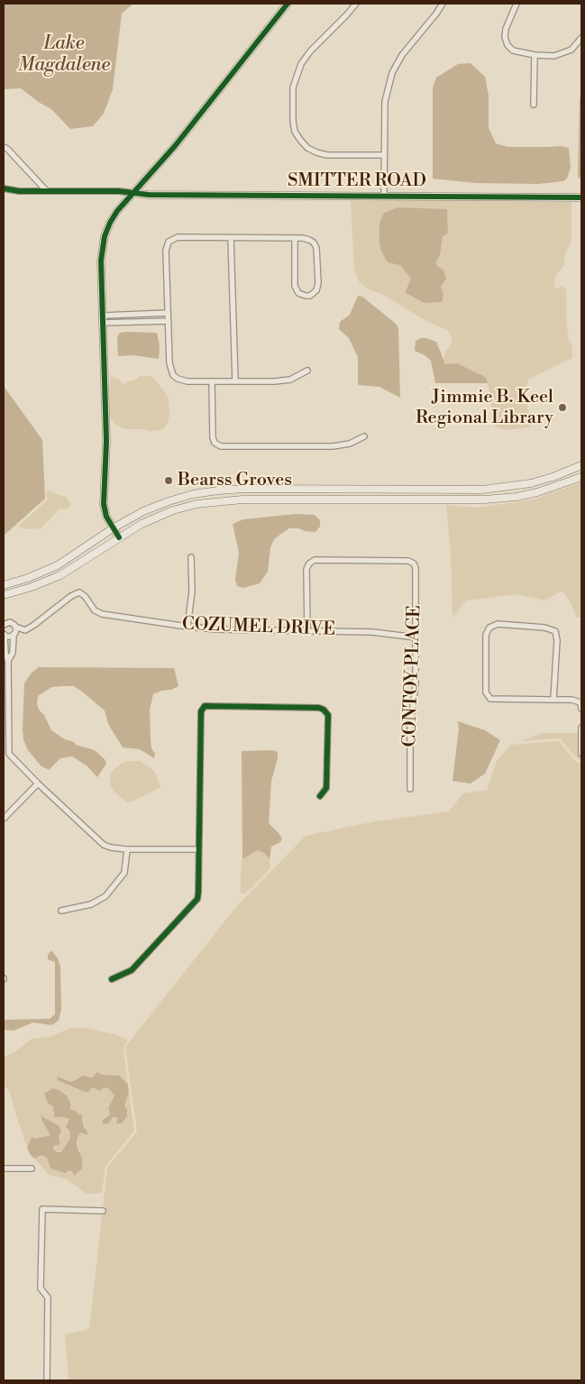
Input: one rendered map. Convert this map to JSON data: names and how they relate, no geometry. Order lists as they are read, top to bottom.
{
  "streets": {
    "main road": ["SMITTER ROAD"],
    "street": ["COZUMEL DRIVE", "CONTOY PLACE"]
  },
  "crossings": [
    ["COZUMEL DRIVE", "CONTOY PLACE"]
  ],
  "water": ["Lake Magdalene"],
  "places": ["Jimmie B. Keel Regional Library", "Bearss Groves"]
}
